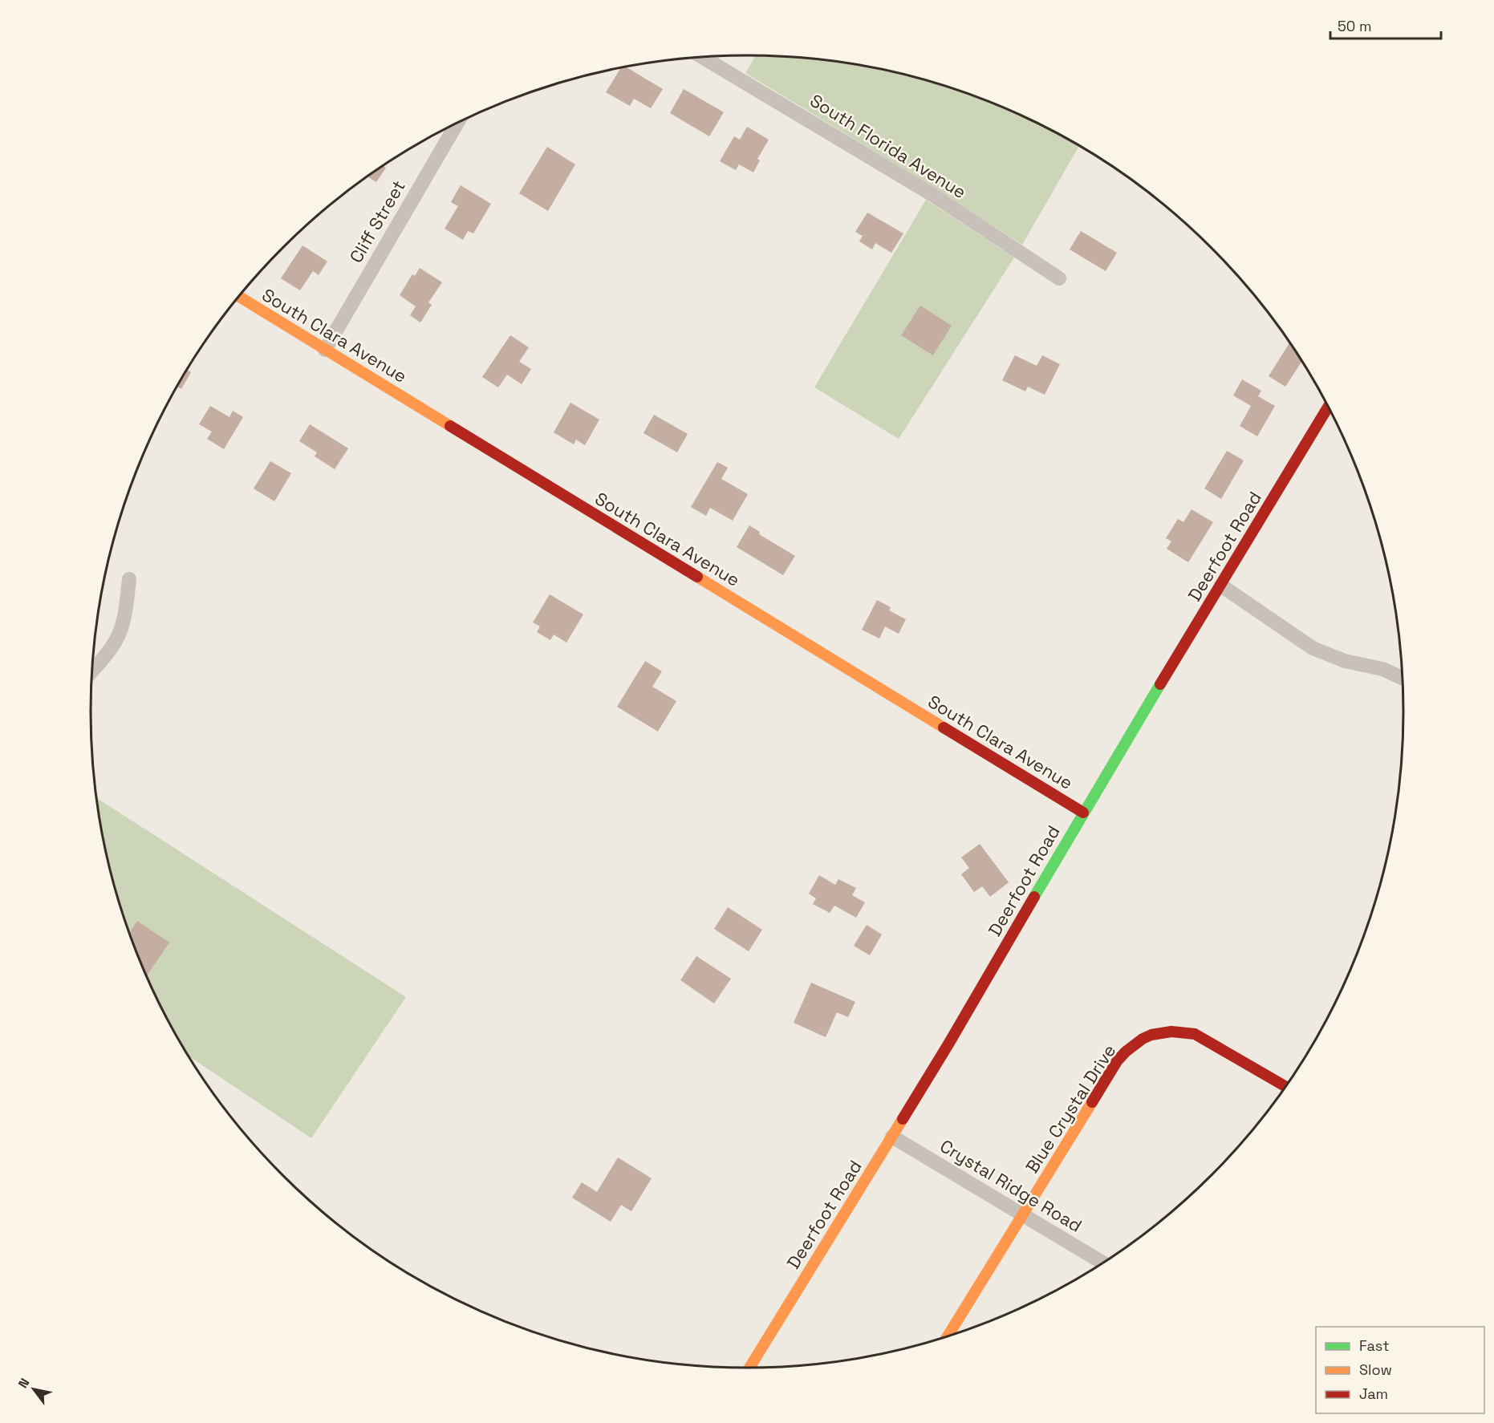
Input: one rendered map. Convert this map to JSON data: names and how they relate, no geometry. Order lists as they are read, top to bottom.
{
  "streets": {
    "street": [
      "South Florida Avenue",
      "Cliff Street",
      "South Clara Avenue",
      "Deerfoot Road",
      "Blue Crystal Drive",
      "Crystal Ridge Road"
    ]
  },
  "crossings": [
    ["Cliff Street", "South Clara Avenue"],
    ["South Clara Avenue", "Deerfoot Road"],
    ["Deerfoot Road", "Crystal Ridge Road"],
    ["Blue Crystal Drive", "Crystal Ridge Road"]
  ],
  "legend": ["Fast", "Slow", "Jam"],
  "scale_bar": "50 m",
  "north": "top left"
}
